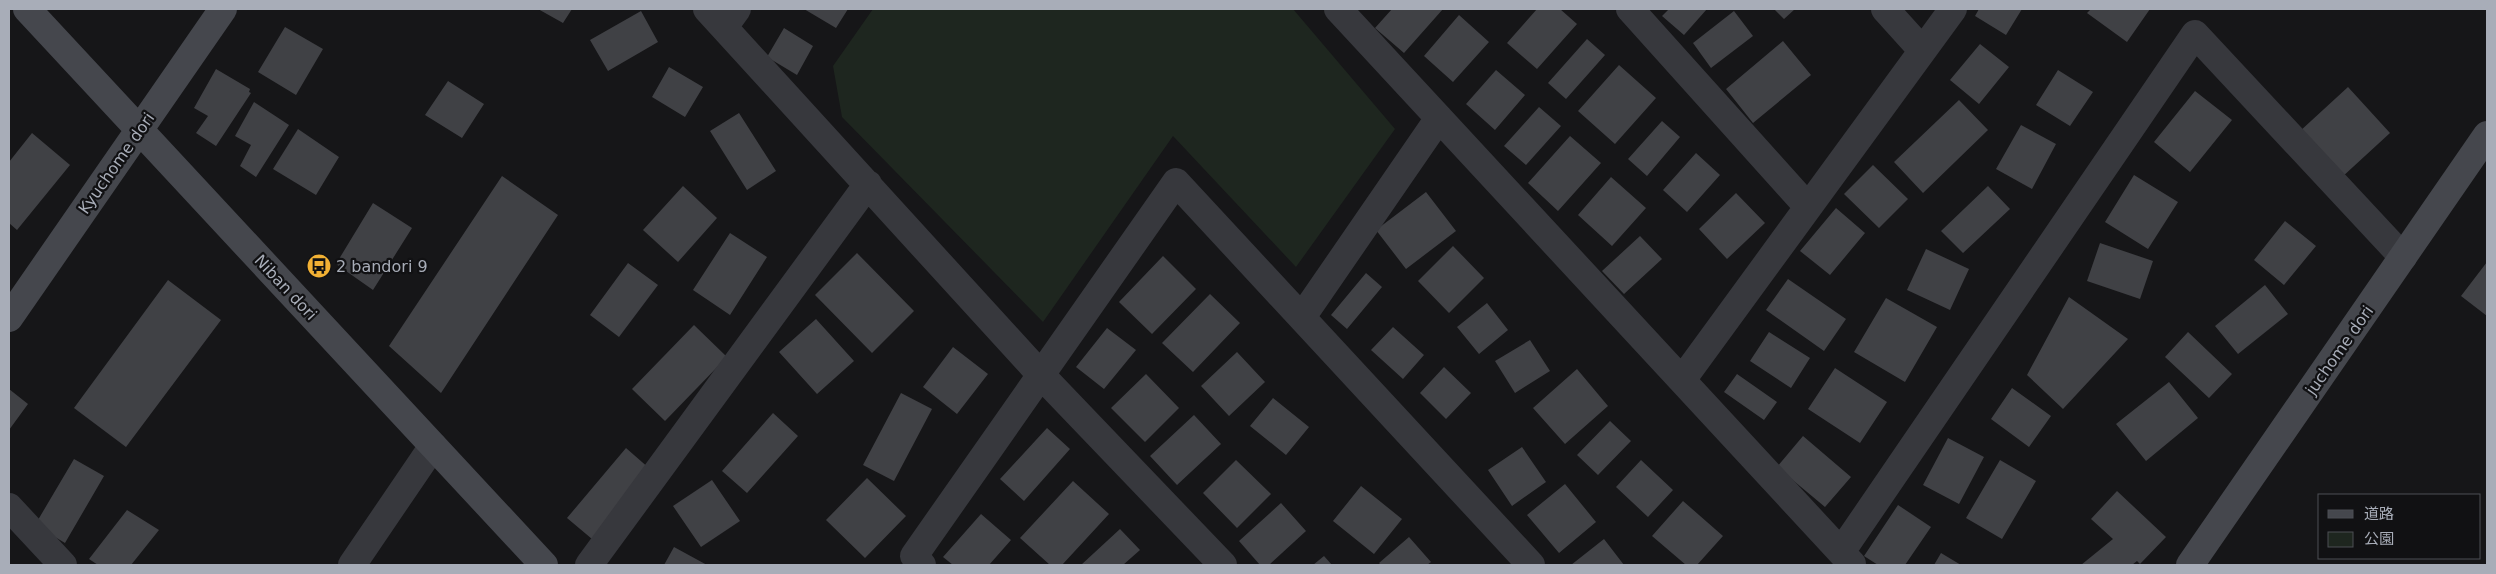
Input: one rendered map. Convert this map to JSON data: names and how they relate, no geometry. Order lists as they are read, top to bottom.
{
  "streets": {
    "street": ["Kyuchome dori", "Niban dori", "juchome dori"]
  },
  "crossings": [
    ["Kyuchome dori", "Niban dori"]
  ],
  "places": {
    "bus stop": ["2 bandori 9"]
  },
  "legend": ["道路", "公園"]
}
